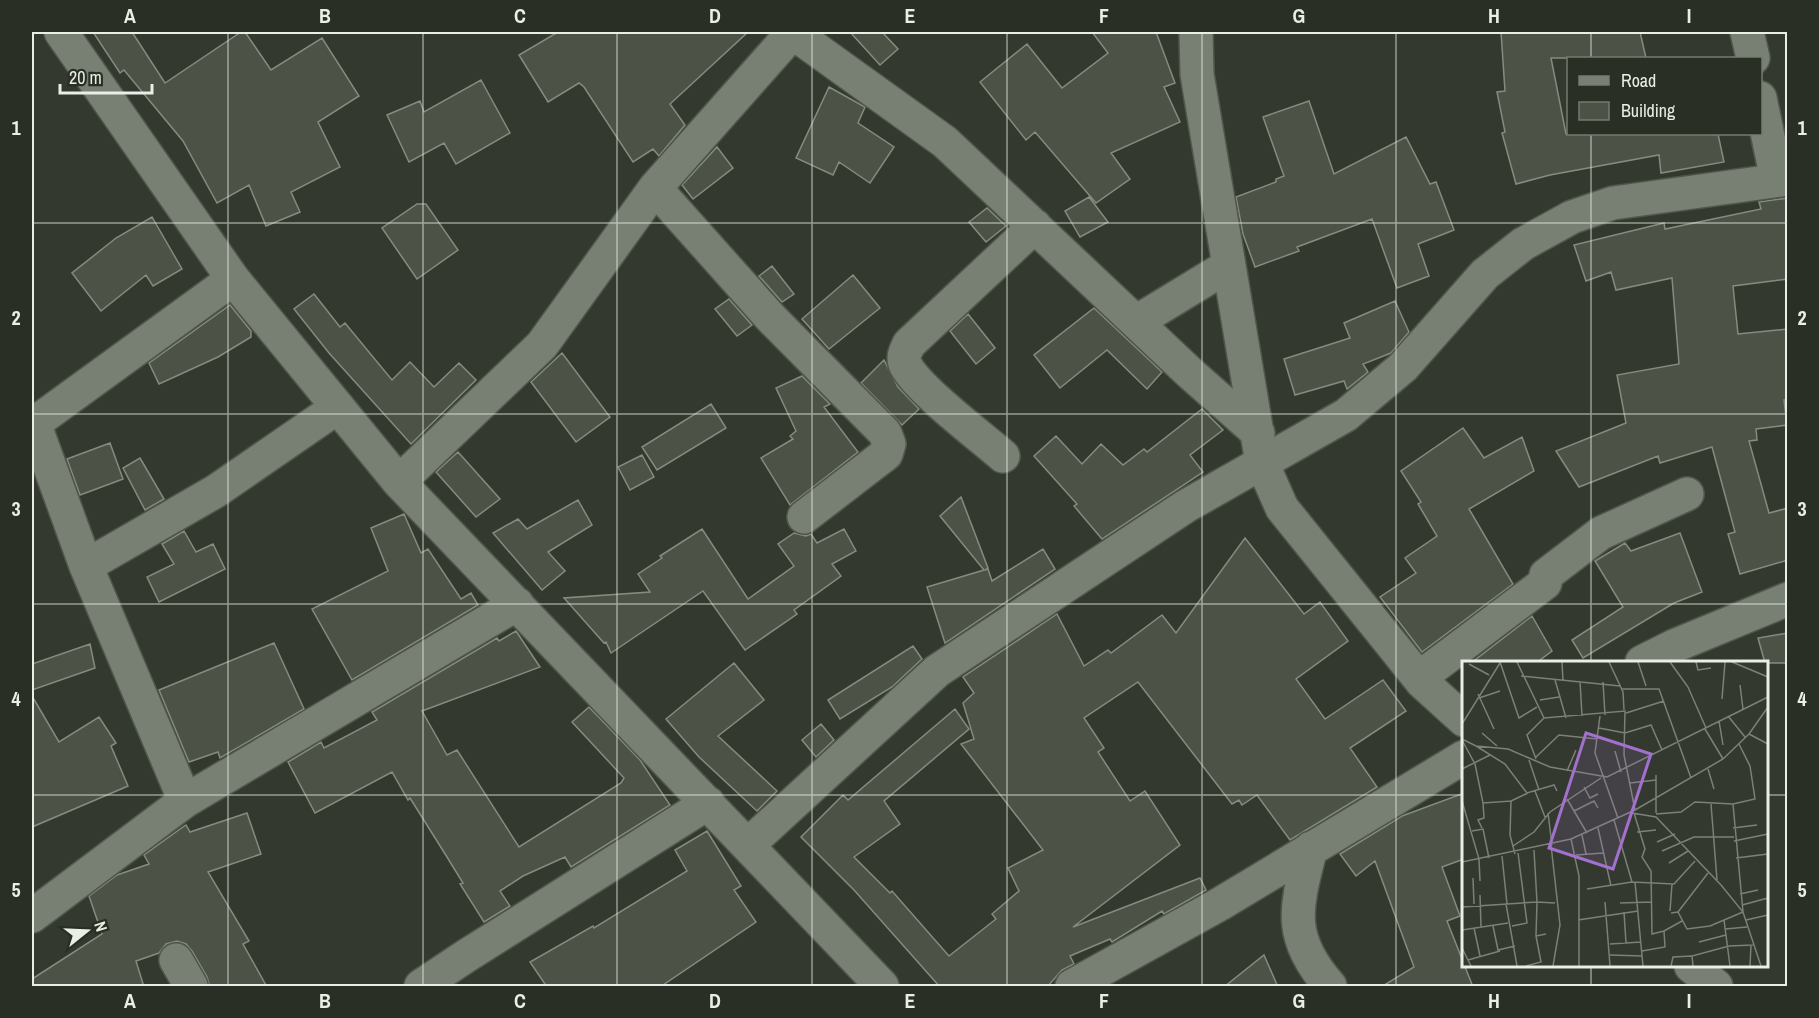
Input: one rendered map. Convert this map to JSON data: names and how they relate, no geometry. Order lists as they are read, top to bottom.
{
  "legend": ["Road", "Building"],
  "scale_bar": "20 m",
  "north": "right",
  "grid": {
    "columns": [
      "A",
      "B",
      "C",
      "D",
      "E",
      "F",
      "G",
      "H",
      "I"
    ],
    "rows": [
      "1",
      "2",
      "3",
      "4",
      "5"
    ]
  }
}
